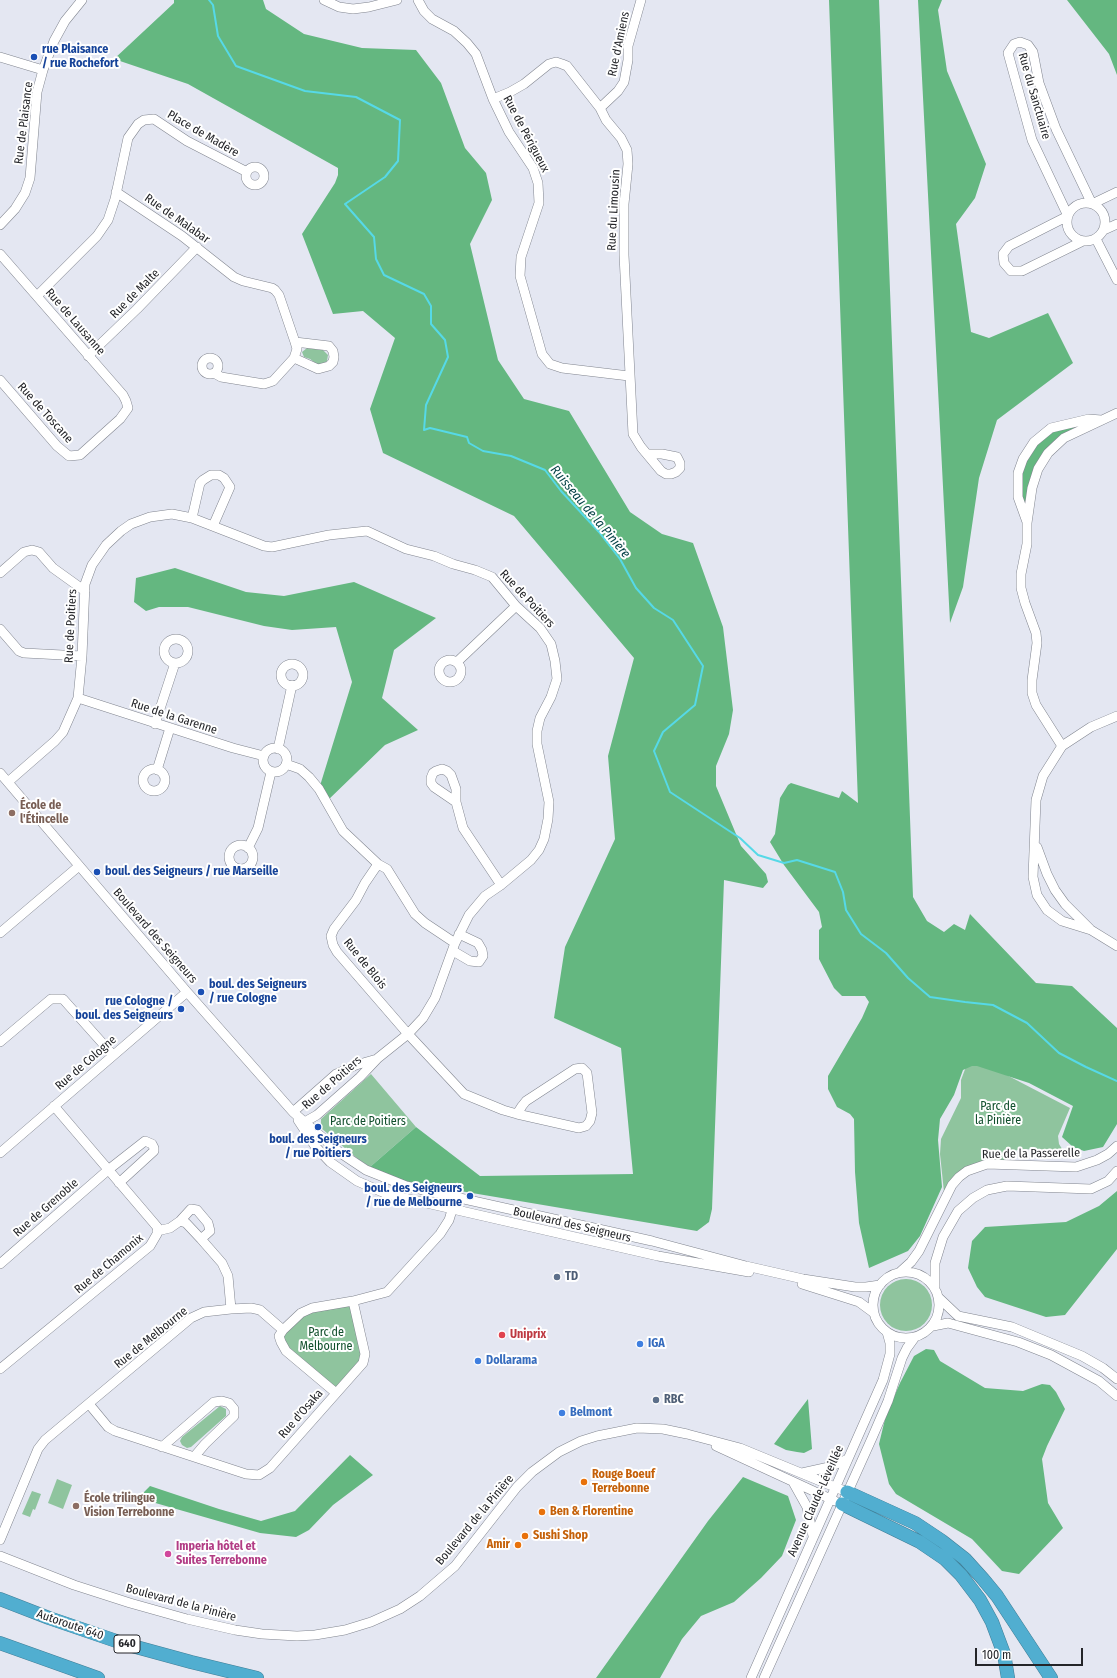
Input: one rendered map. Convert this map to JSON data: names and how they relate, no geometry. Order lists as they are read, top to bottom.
{
  "streets": {
    "highway": ["Autoroute 640", "640"],
    "street": [
      "Rue d'Amiens",
      "Rue du Sanctuaire",
      "Rue de Plaisance",
      "Place de Madère",
      "Rue de Périgueux",
      "Rue du Limousin",
      "Rue de Malabar",
      "Rue de Malte",
      "Rue de Lausanne",
      "Rue de Toscane",
      "Rue de Poitiers",
      "Rue de la Garenne",
      "Boulevard des Seigneurs",
      "Rue de Blois",
      "Rue de Cologne",
      "Rue de la Passerelle",
      "Rue de Grenoble",
      "Rue de Chamonix",
      "Rue de Melbourne",
      "Rue d'Osaka",
      "Avenue Claude-Léveillée",
      "Boulevard de la Pinière"
    ]
  },
  "crossings": [
    ["Rue d'Amiens", "Rue du Limousin"],
    ["Place de Madère", "Rue de Malabar"],
    ["Place de Madère", "Rue de Lausanne"],
    ["Rue de Périgueux", "Rue du Limousin"],
    ["Rue de Malabar", "Rue de Malte"],
    ["Rue de Malte", "Rue de Lausanne"],
    ["Rue de Lausanne", "Rue de Toscane"],
    ["Rue de Poitiers", "Rue de la Garenne"],
    ["Rue de Poitiers", "Boulevard des Seigneurs"],
    ["Rue de Poitiers", "Rue de Blois"],
    ["Boulevard des Seigneurs", "Rue de Cologne"],
    ["Boulevard des Seigneurs", "Rue de la Passerelle"],
    ["Boulevard des Seigneurs", "Avenue Claude-Léveillée"],
    ["Rue de Cologne", "Rue de Chamonix"],
    ["Rue de la Passerelle", "Avenue Claude-Léveillée"],
    ["Rue de Grenoble", "Rue de Chamonix"],
    ["Rue de Melbourne", "Rue d'Osaka"],
    ["Avenue Claude-Léveillée", "Boulevard de la Pinière"]
  ],
  "water": ["Ruisseau de la Pinière"],
  "parks": ["Parc de la Pinière", "Parc de Poitiers", "Parc de Melbourne"],
  "places": [
    "rue Plaisance / rue Rochefort",
    "École de l'Étincelle",
    "boul. des Seigneurs / rue Marseille",
    "boul. des Seigneurs / rue Cologne",
    "rue Cologne / boul. des Seigneurs",
    "boul. des Seigneurs / rue Poitiers",
    "boul. des Seigneurs / rue de Melbourne",
    "TD",
    "Uniprix",
    "IGA",
    "Dollarama",
    "RBC",
    "Belmont",
    "Rouge Boeuf Terrebonne",
    "École trilingue Vision Terrebonne",
    "Ben & Florentine",
    "Sushi Shop",
    "Amir",
    "Imperia hôtel et Suites Terrebonne"
  ],
  "scale_bar": "100 m"
}
